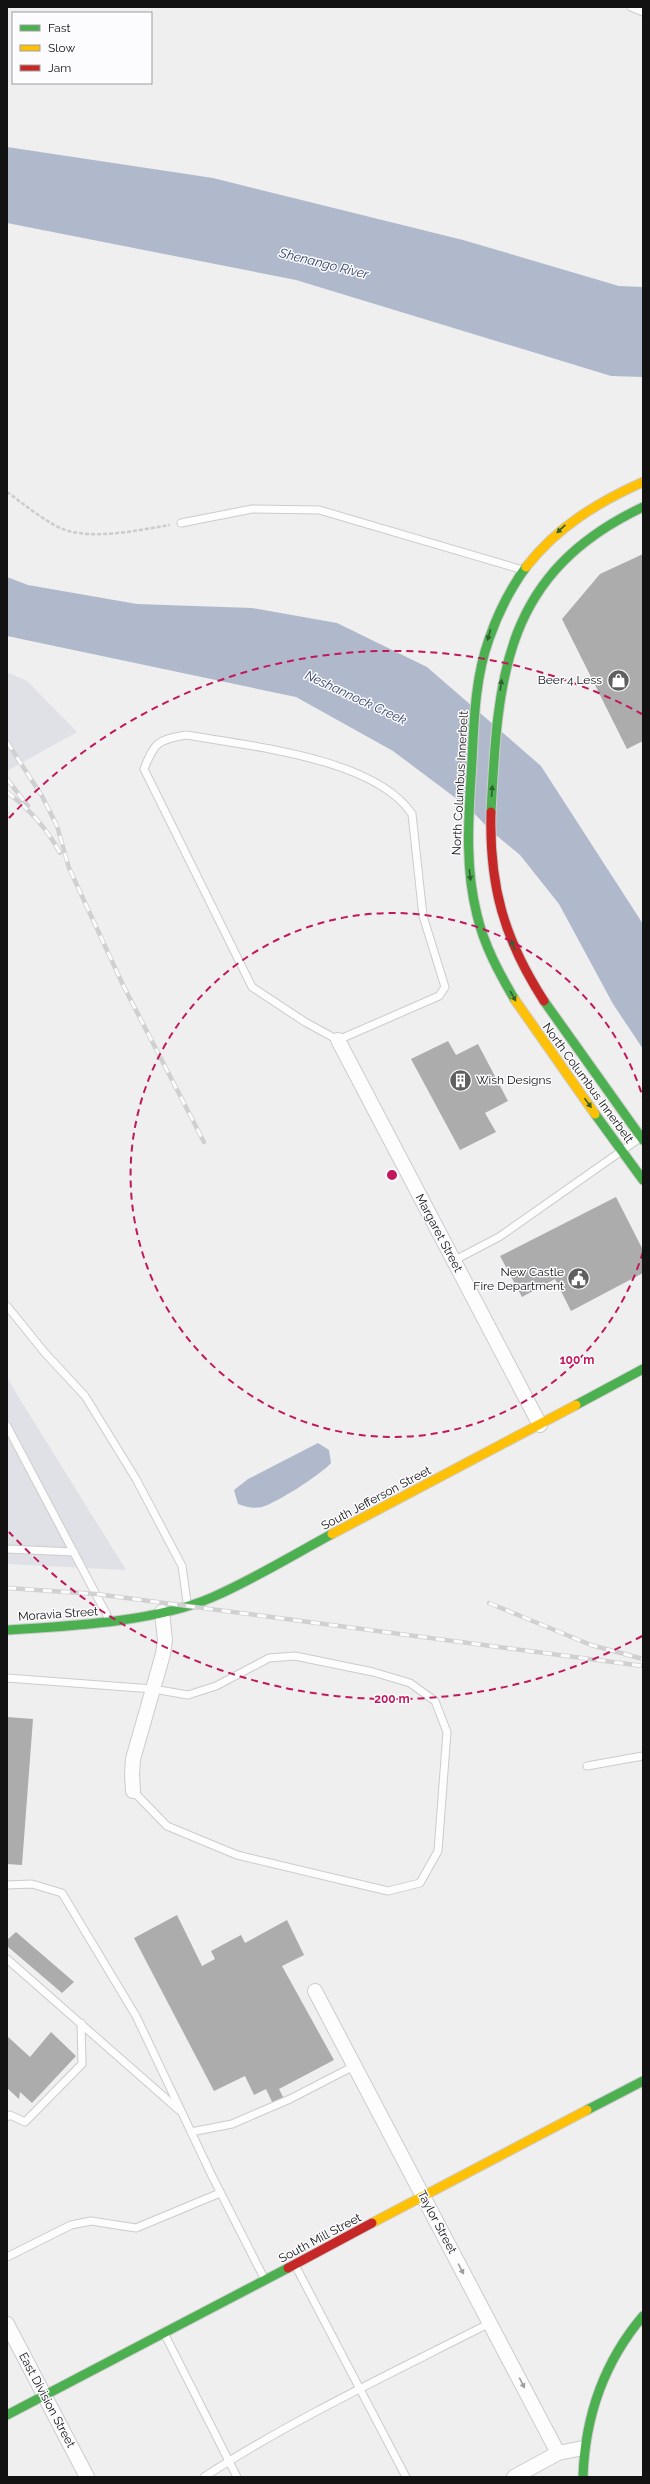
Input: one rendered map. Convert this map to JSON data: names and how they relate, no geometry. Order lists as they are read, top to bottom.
{
  "streets": {
    "main road": [
      "North Columbus Innerbelt",
      "South Jefferson Street",
      "Moravia Street",
      "South Mill Street"
    ],
    "street": ["Margaret Street", "Taylor Street", "East Division Street"]
  },
  "crossings": [
    ["Margaret Street", "South Jefferson Street"],
    ["South Jefferson Street", "Moravia Street"],
    ["Taylor Street", "South Mill Street"],
    ["South Mill Street", "East Division Street"]
  ],
  "one_way": ["Taylor Street"],
  "water": ["Shenango River", "Neshannock Creek"],
  "places": {
    "shop": ["Beer 4 Less"],
    "building": ["Wish Designs"],
    "public building": ["New Castle Fire Department"]
  },
  "legend": ["Fast", "Slow", "Jam"],
  "rings": ["100 m", "200 m"]
}
